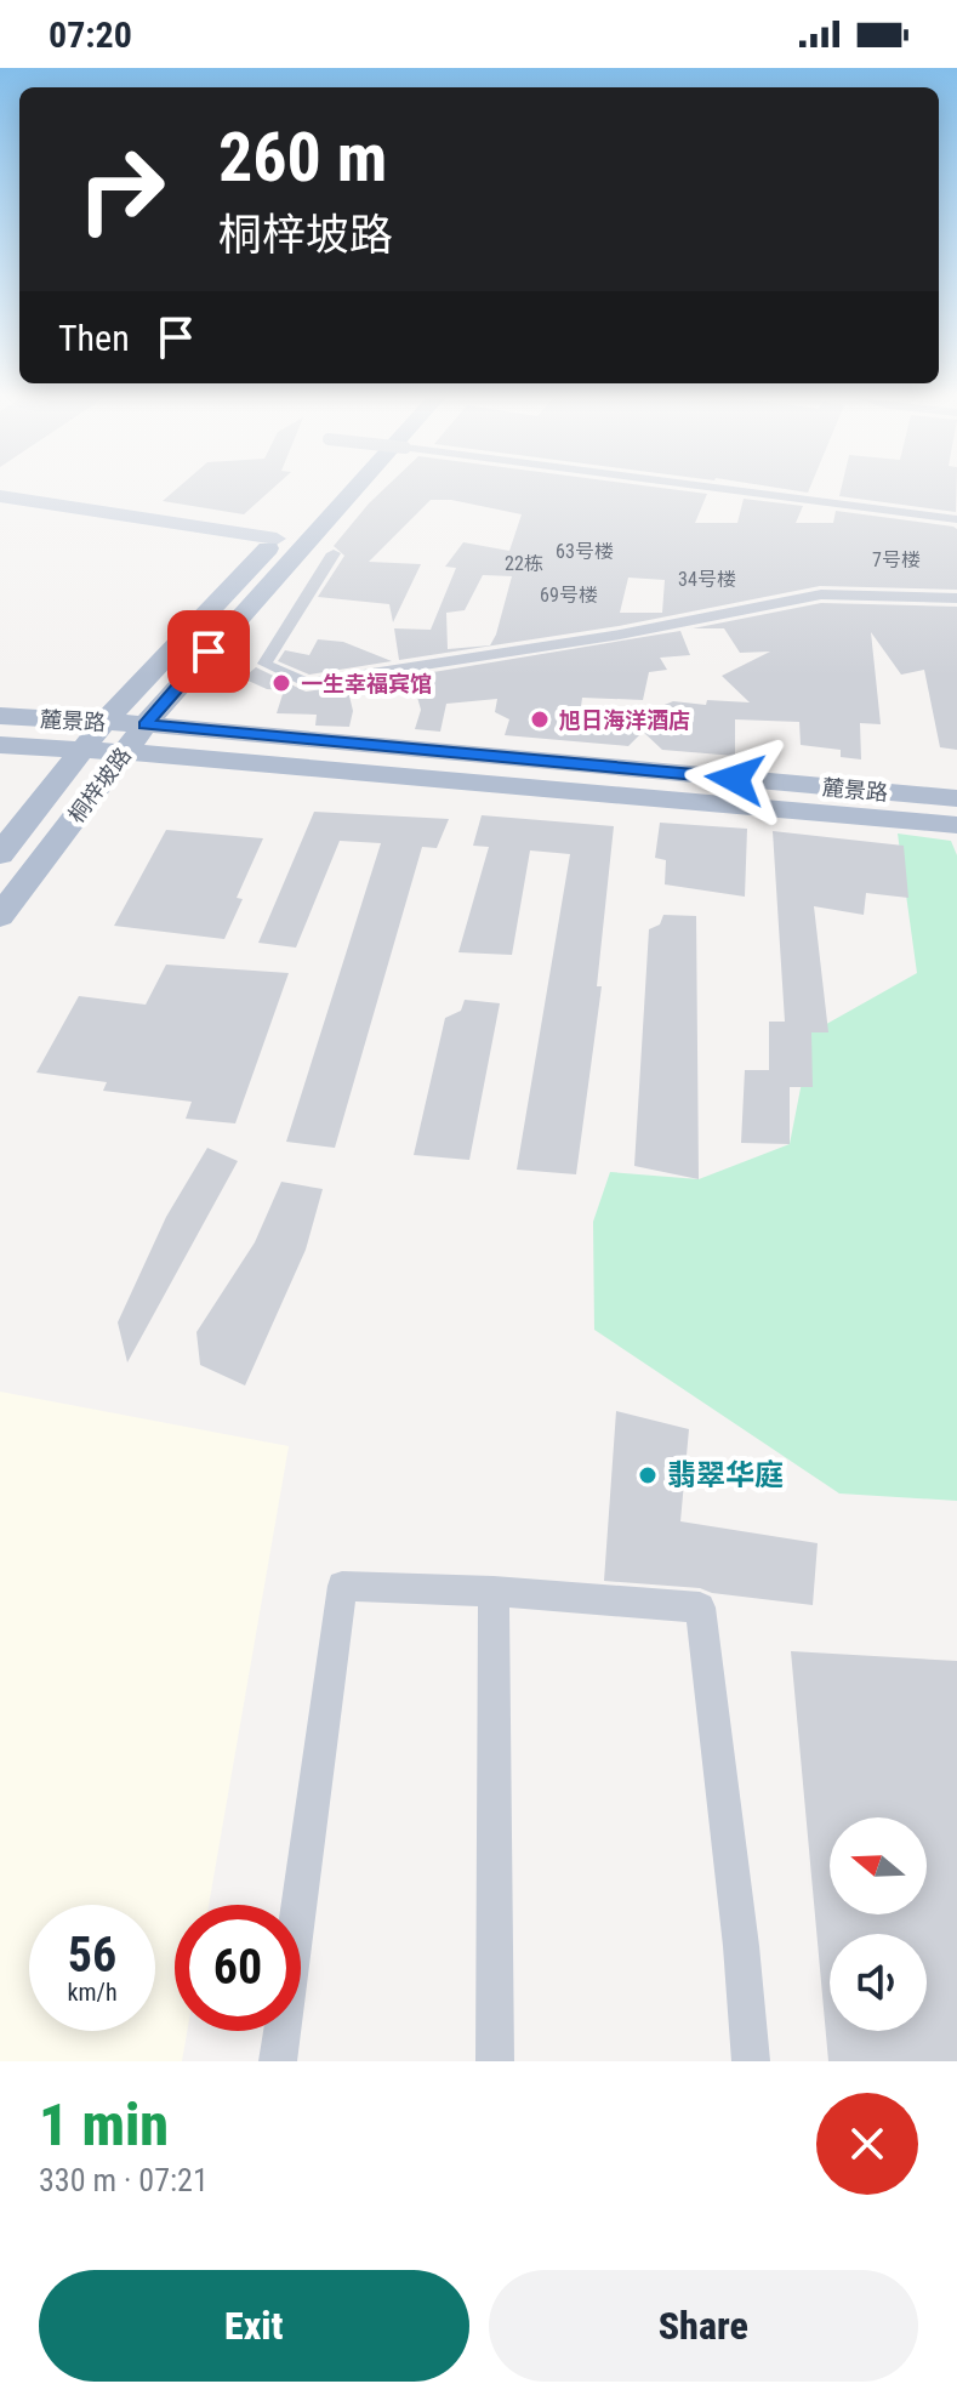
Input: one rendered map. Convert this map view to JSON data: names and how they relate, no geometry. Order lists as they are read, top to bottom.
{
  "streets": {
    "main road": ["麓景路", "桐梓坡路"]
  },
  "crossings": [
    ["麓景路", "桐梓坡路"]
  ],
  "places": ["一生幸福宾馆", "旭日海洋酒店", "翡翠华庭"],
  "house_numbers": [
    "63号楼",
    "7号楼",
    "22栋",
    "34号楼",
    "69号楼"
  ],
  "north": "left",
  "page": {
    "status": "07:20",
    "turn": ["260 m", "桐梓坡路"],
    "then": "Then",
    "speed": "56 km/h",
    "limit": "60",
    "heading": ["1 min", "330 m · 07:21"],
    "buttons": ["Exit", "Share"]
  }
}
